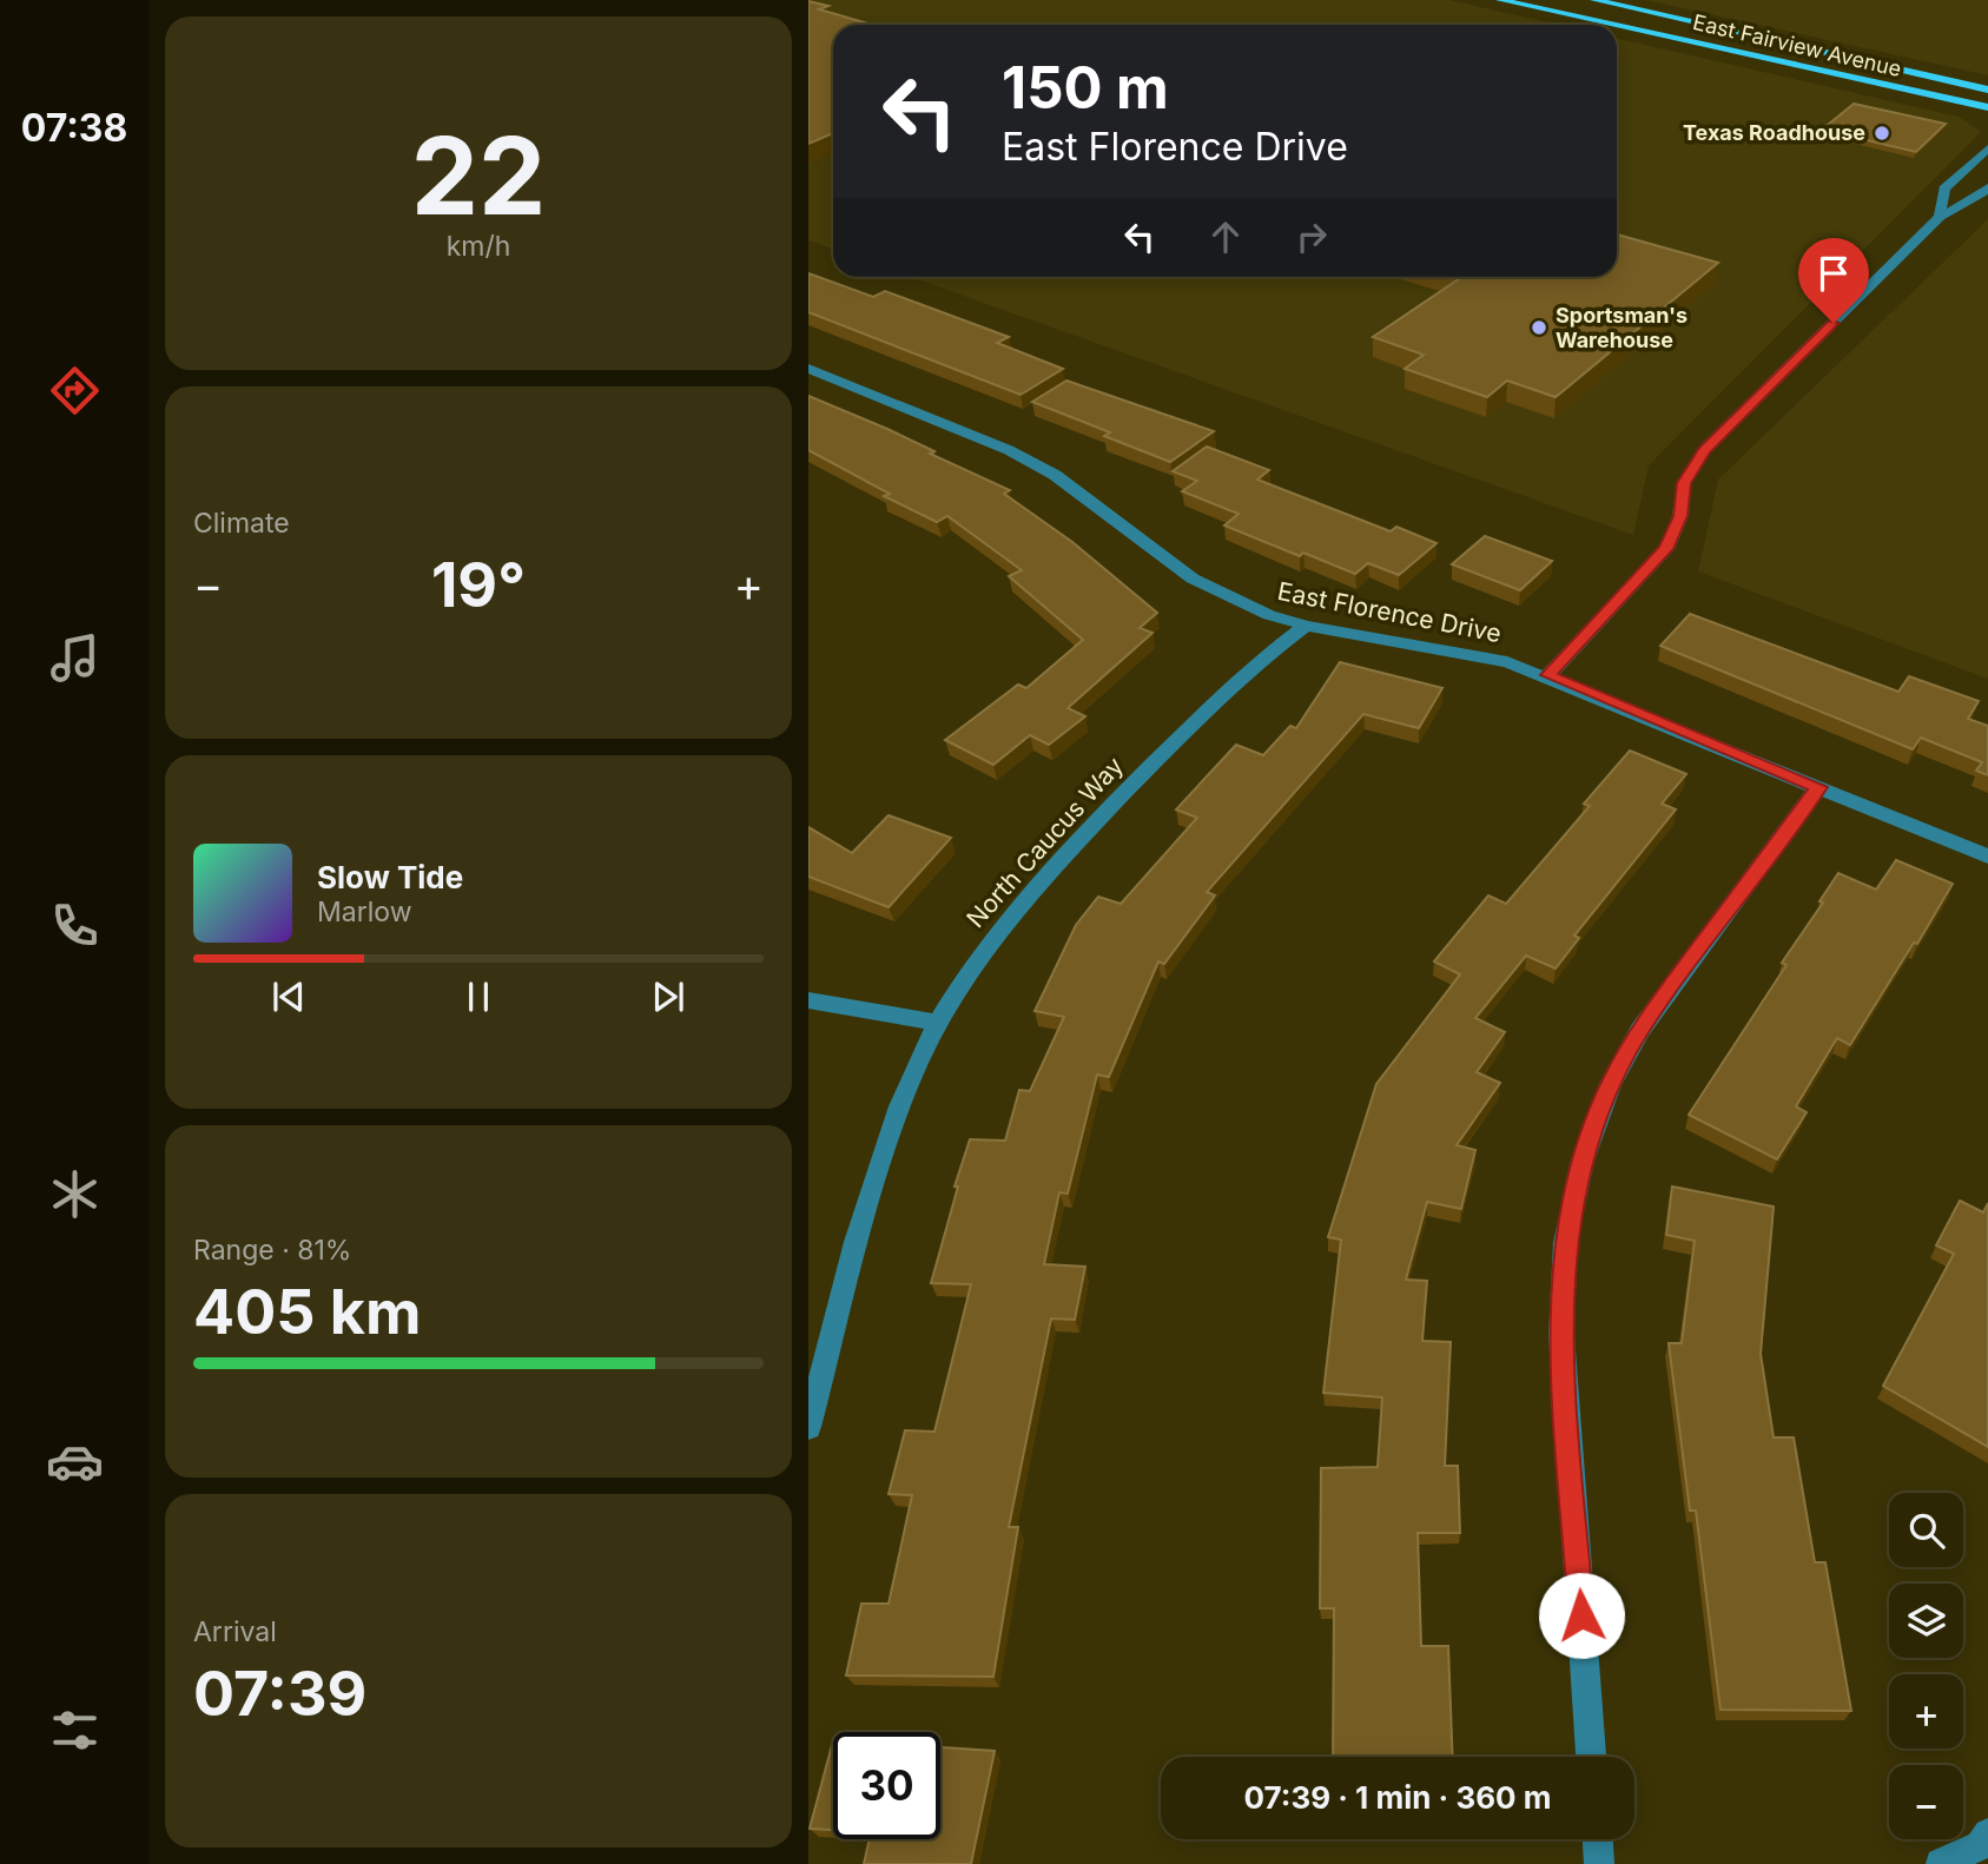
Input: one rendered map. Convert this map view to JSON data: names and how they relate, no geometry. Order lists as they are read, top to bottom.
{
  "streets": {
    "main road": ["East Fairview Avenue"],
    "street": ["East Florence Drive", "North Caucus Way"]
  },
  "crossings": [
    ["East Florence Drive", "North Caucus Way"]
  ],
  "places": ["Texas Roadhouse", "Sportsman's Warehouse"],
  "page": {
    "tabs": "07:38",
    "tile": [
      ["22", "km/h"],
      "Climate",
      ["Range · 81%", "405 km"],
      ["Arrival", "07:39"]
    ],
    "turn": ["150 m", "East Florence Drive"],
    "heat": ["−", "19°", "+"],
    "song": ["Slow Tide", "Marlow"],
    "map_buttons": ["+", "−"],
    "limit": "30",
    "trip": "07:39 · 1 min · 360 m"
  }
}
